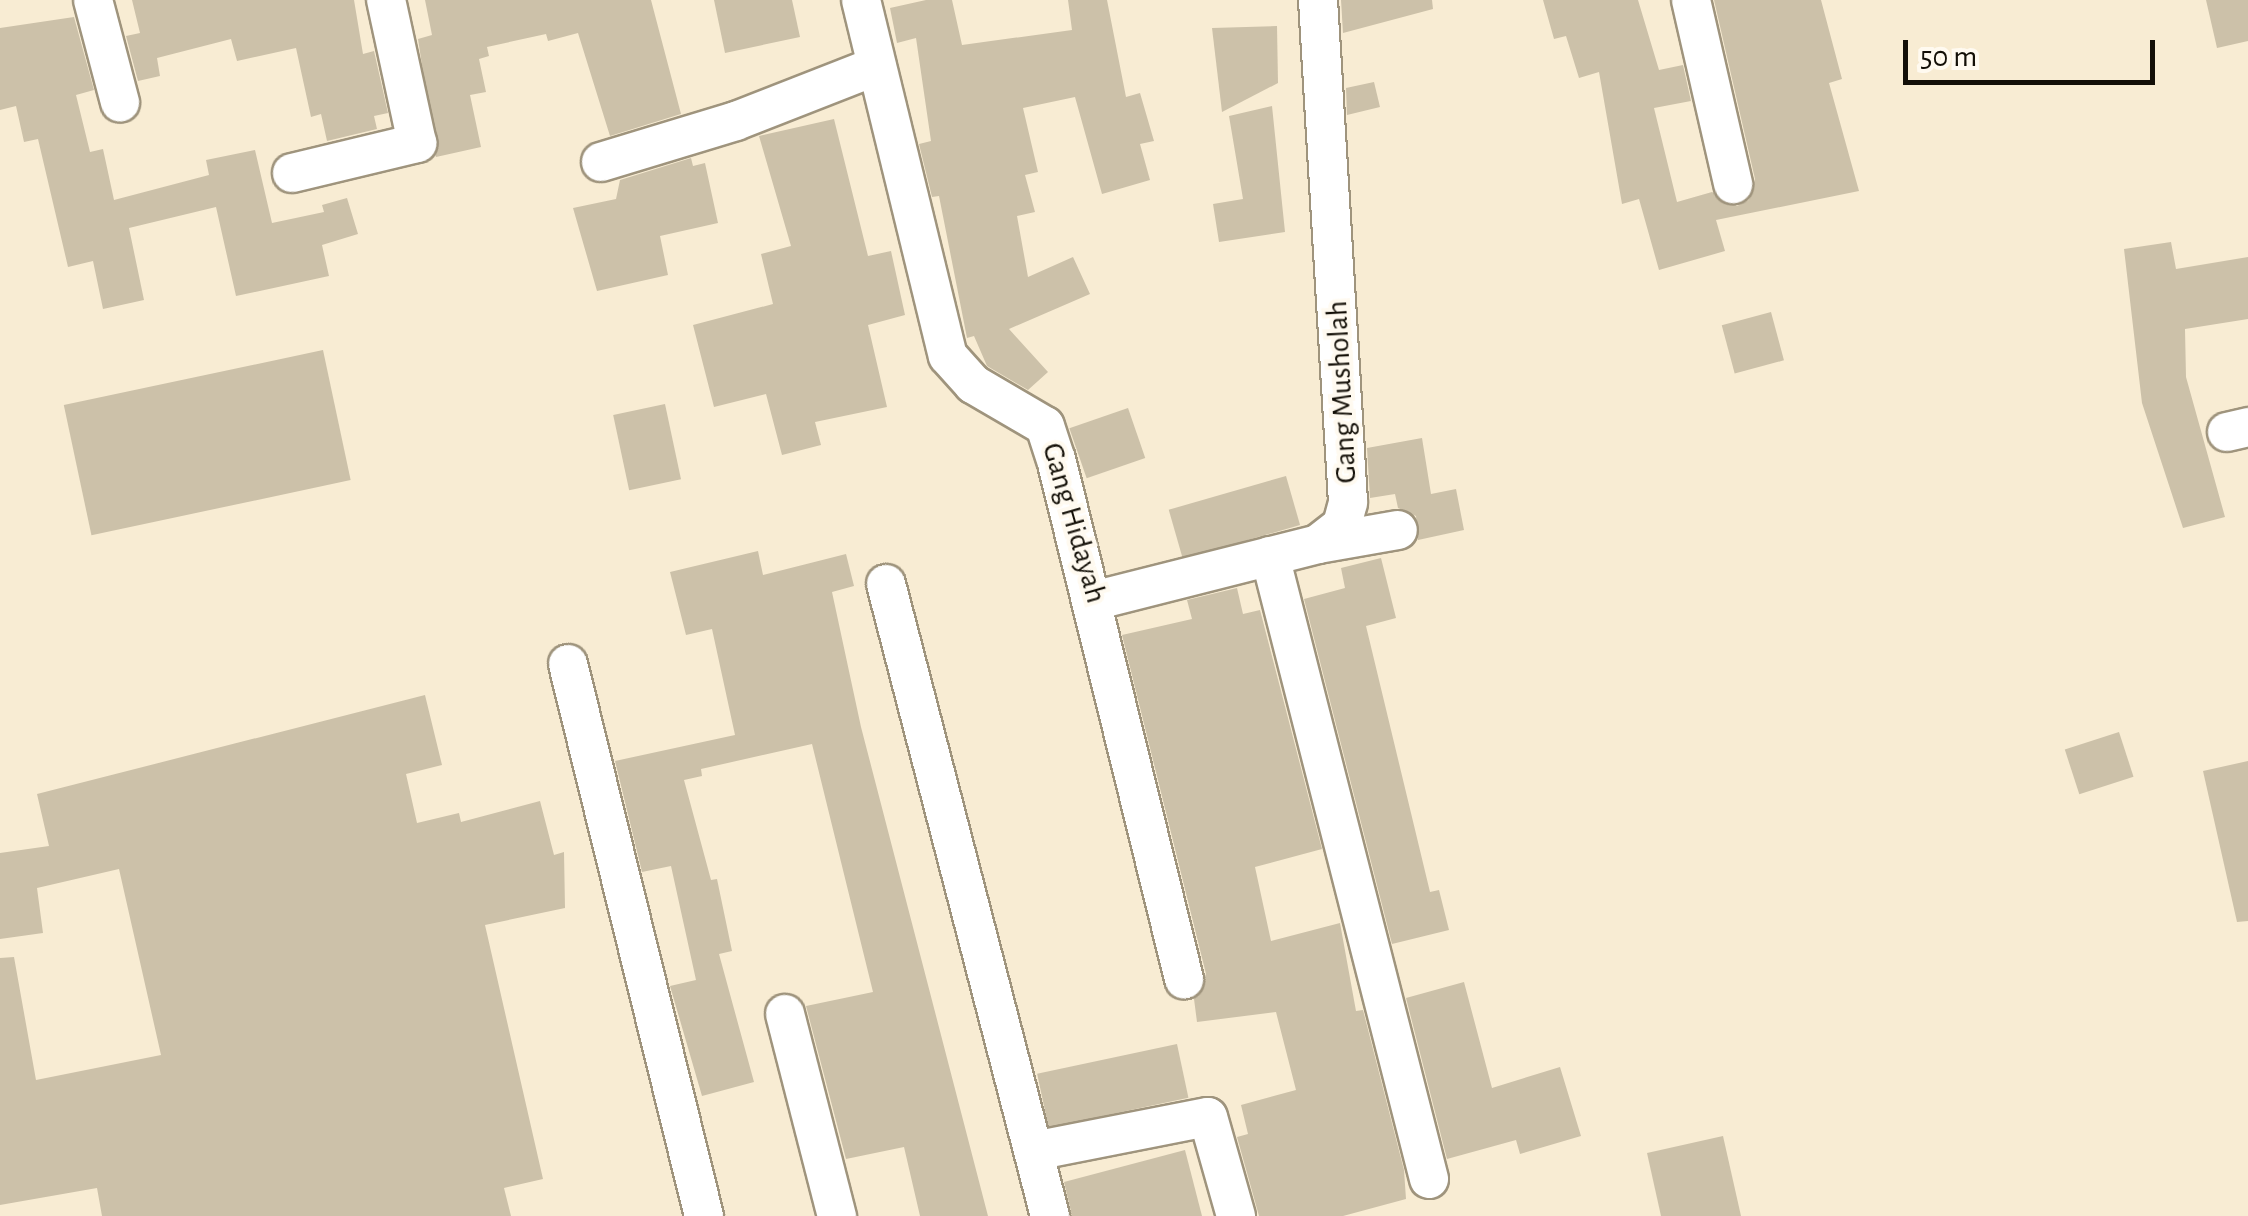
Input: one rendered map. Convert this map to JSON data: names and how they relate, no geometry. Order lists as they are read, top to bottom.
{
  "streets": {
    "street": ["Gang Musholah", "Gang Hidayah"]
  },
  "scale_bar": "50 m"
}
